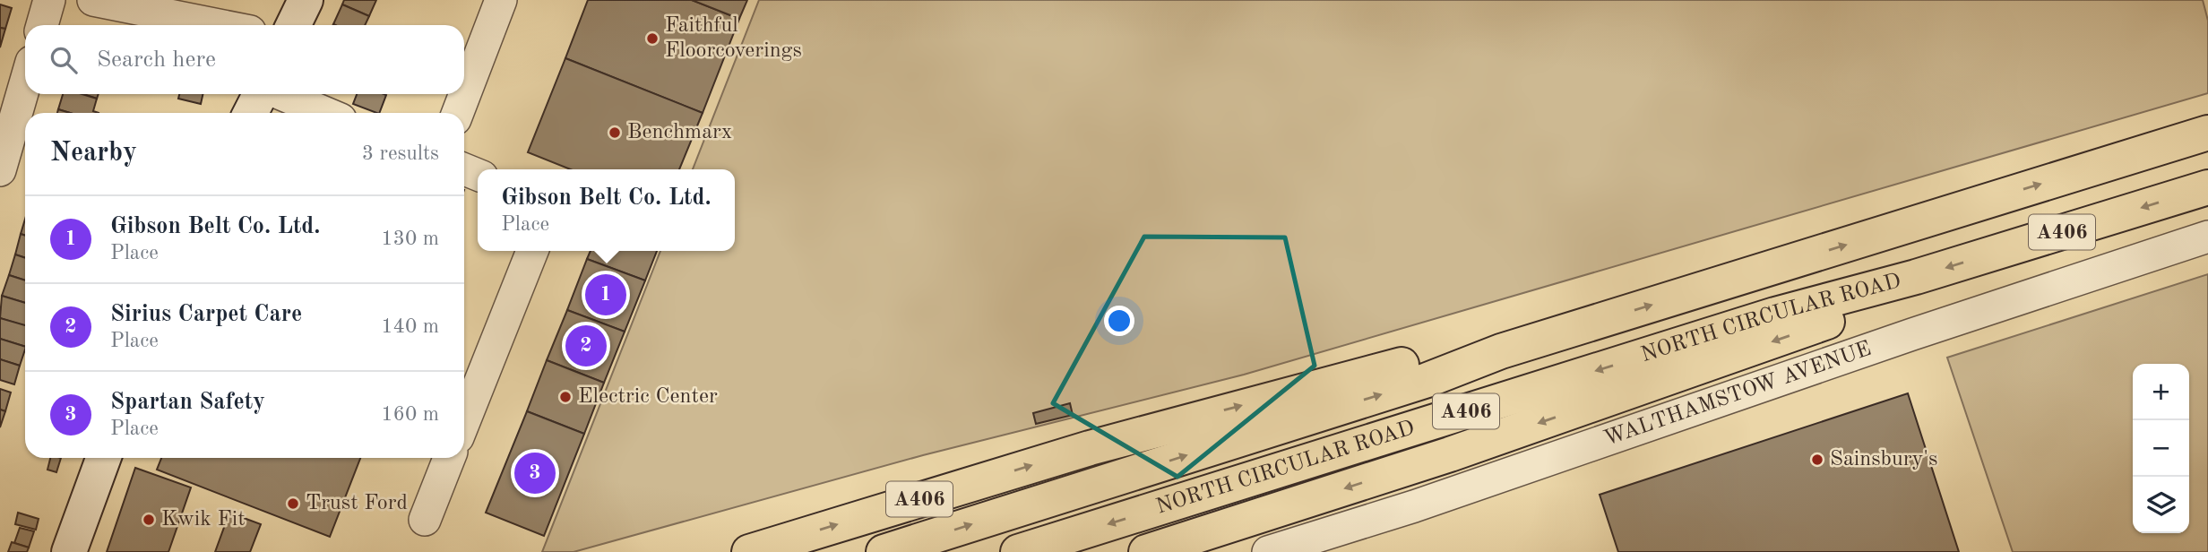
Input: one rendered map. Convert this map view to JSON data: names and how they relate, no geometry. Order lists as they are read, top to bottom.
{
  "streets": {
    "highway": ["A406", "NORTH CIRCULAR ROAD"],
    "street": ["WALTHAMSTOW AVENUE"]
  },
  "crossings": [
    ["A406", "NORTH CIRCULAR ROAD"]
  ],
  "places": [
    "Faithful Floorcoverings",
    "Benchmarx",
    "Electric Center",
    "Sainsbury's",
    "Trust Ford",
    "Kwik Fit"
  ],
  "page": {
    "search": "Search here",
    "heading": ["Nearby", "3 results"],
    "popup": ["Gibson Belt Co. Ltd.", "Place"],
    "list": [
      {
        "mark": "1",
        "name": "Gibson Belt Co. Ltd.",
        "note": "Place",
        "value": "130 m"
      },
      {
        "mark": "2",
        "name": "Sirius Carpet Care",
        "note": "Place",
        "value": "140 m"
      },
      {
        "mark": "3",
        "name": "Spartan Safety",
        "note": "Place",
        "value": "160 m"
      }
    ],
    "pins": ["1", "2", "3"],
    "map_buttons": ["+", "−"]
  }
}
